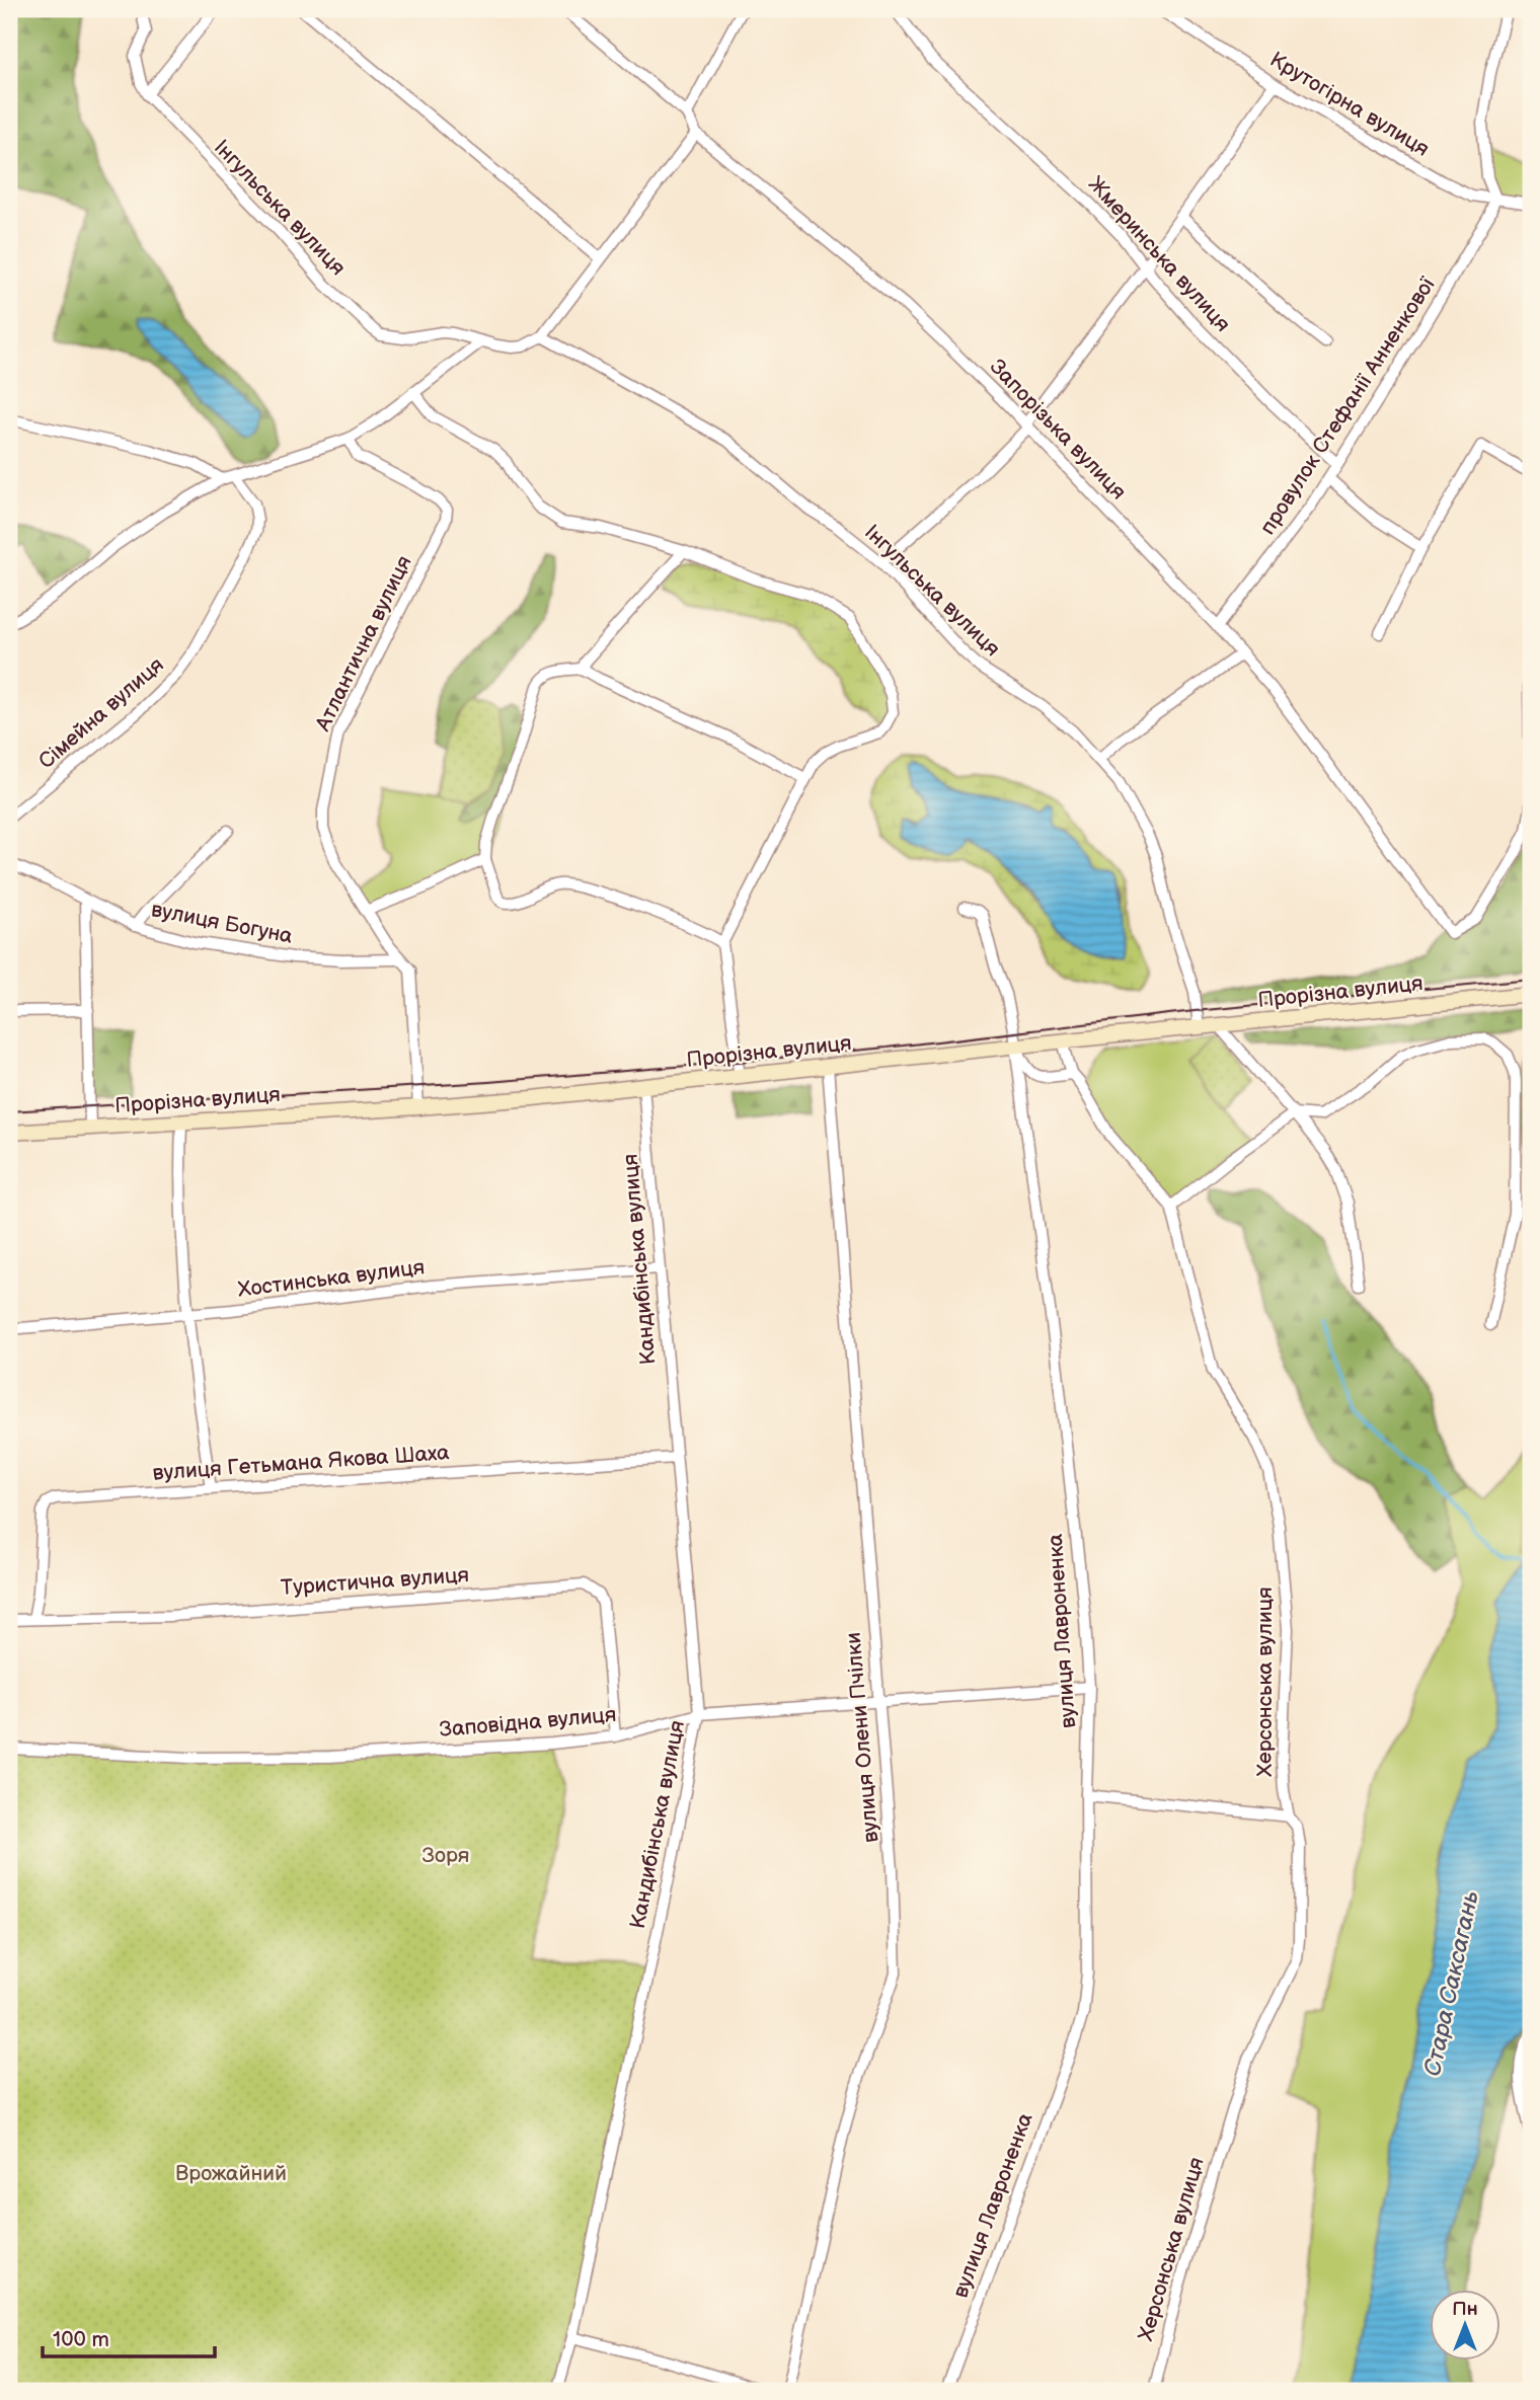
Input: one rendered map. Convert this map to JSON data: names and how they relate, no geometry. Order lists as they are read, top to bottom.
{
  "streets": {
    "main road": ["Прорізна вулиця"],
    "street": [
      "Крутогірна вулиця",
      "Інгульська вулиця",
      "Жмеринська вулиця",
      "провулок Стефанії Анненкової",
      "Запорізька вулиця",
      "Атлантична вулиця",
      "Сімейна вулиця",
      "вулиця Богуна",
      "Кандибінська вулиця",
      "Хостинська вулиця",
      "вулиця Гетьмана Якова Шаха",
      "Туристична вулиця",
      "вулиця Лавроненка",
      "Херсонська вулиця",
      "Заповідна вулиця",
      "вулиця Олени Пчілки"
    ]
  },
  "crossings": [
    ["Крутогірна вулиця", "провулок Стефанії Анненкової"],
    ["Інгульська вулиця", "Прорізна вулиця"],
    ["Жмеринська вулиця", "провулок Стефанії Анненкової"],
    ["провулок Стефанії Анненкової", "Запорізька вулиця"],
    ["Атлантична вулиця", "вулиця Богуна"],
    ["Атлантична вулиця", "Прорізна вулиця"],
    ["Прорізна вулиця", "Кандибінська вулиця"],
    ["Прорізна вулиця", "вулиця Лавроненка"],
    ["Прорізна вулиця", "Херсонська вулиця"],
    ["Прорізна вулиця", "вулиця Олени Пчілки"],
    ["Кандибінська вулиця", "Хостинська вулиця"],
    ["Кандибінська вулиця", "вулиця Гетьмана Якова Шаха"],
    ["Кандибінська вулиця", "Заповідна вулиця"],
    ["вулиця Гетьмана Якова Шаха", "Туристична вулиця"],
    ["Туристична вулиця", "Заповідна вулиця"],
    ["вулиця Лавроненка", "Заповідна вулиця"],
    ["Заповідна вулиця", "вулиця Олени Пчілки"]
  ],
  "water": ["Стара Саксагань"],
  "parks": ["Зоря", "Врожайний"],
  "scale_bar": "100 m",
  "north": "top"
}
